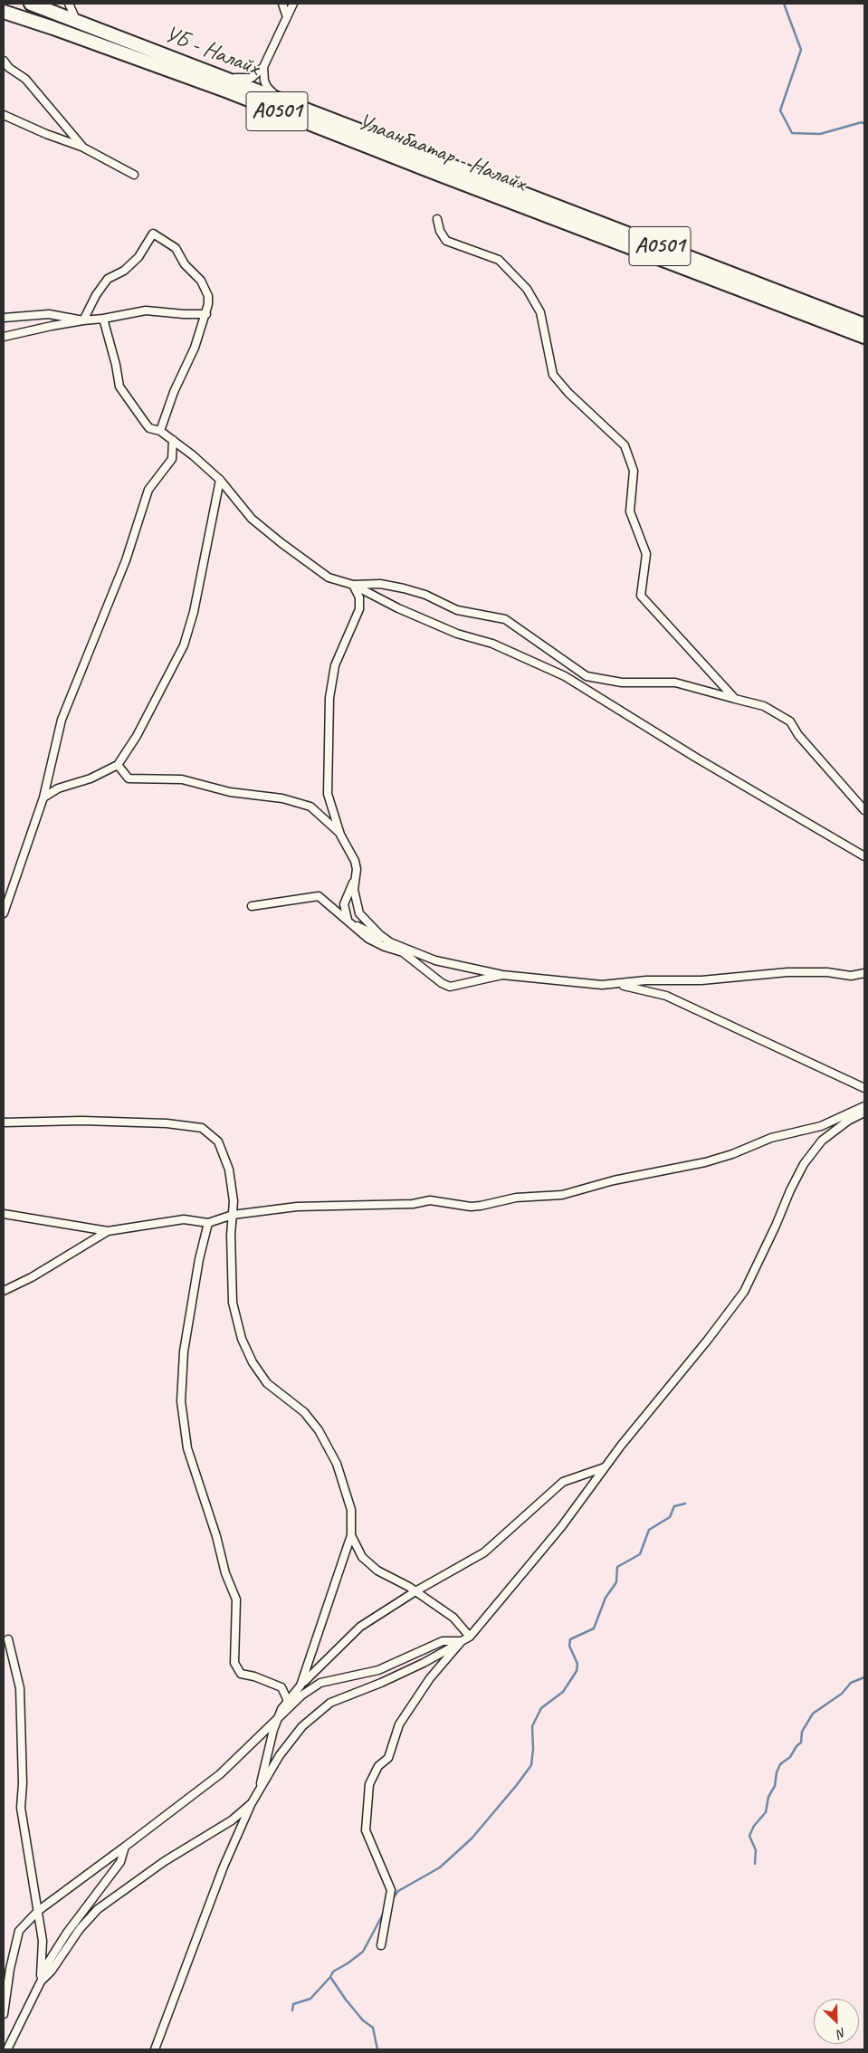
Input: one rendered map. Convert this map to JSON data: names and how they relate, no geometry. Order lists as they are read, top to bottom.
{
  "streets": {
    "highway": ["УБ - Налайх", "A0501", "Улаанбаатар - Налайх"]
  },
  "crossings": [
    ["УБ - Налайх", "Улаанбаатар - Налайх"]
  ],
  "north": "bottom right"
}
